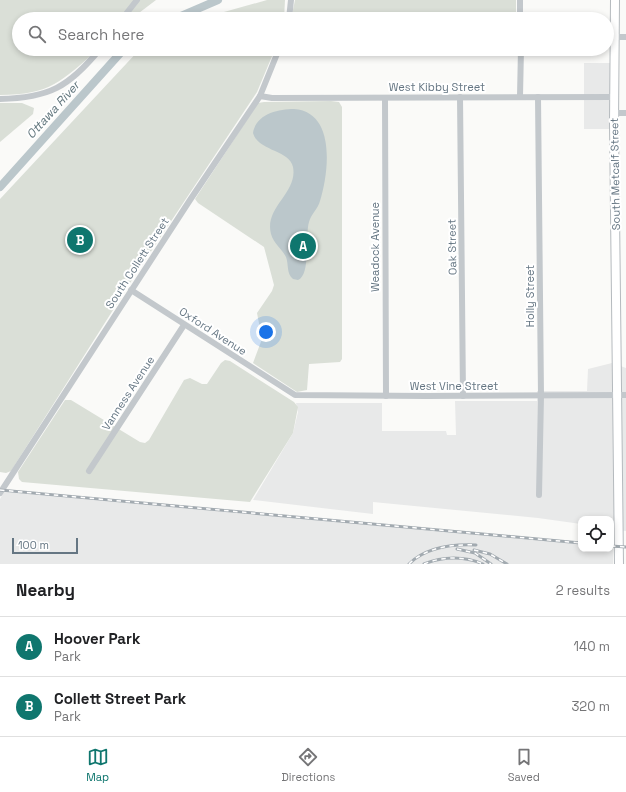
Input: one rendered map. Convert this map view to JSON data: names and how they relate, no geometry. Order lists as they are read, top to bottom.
{
  "streets": {
    "main road": ["South Metcalf Street"],
    "street": [
      "West Kibby Street",
      "Weadock Avenue",
      "Oak Street",
      "South Collett Street",
      "Holly Street",
      "Oxford Avenue",
      "West Vine Street",
      "Vanness Avenue"
    ]
  },
  "crossings": [
    ["West Kibby Street", "South Metcalf Street"],
    ["West Kibby Street", "Weadock Avenue"],
    ["West Kibby Street", "Oak Street"],
    ["West Kibby Street", "South Collett Street"],
    ["West Kibby Street", "Holly Street"],
    ["South Metcalf Street", "West Vine Street"],
    ["Weadock Avenue", "West Vine Street"],
    ["Oak Street", "West Vine Street"],
    ["South Collett Street", "Oxford Avenue"],
    ["Holly Street", "West Vine Street"],
    ["Oxford Avenue", "West Vine Street"],
    ["Oxford Avenue", "Vanness Avenue"]
  ],
  "water": ["Ottawa River"],
  "scale_bar": "100 m",
  "page": {
    "search": "Search here",
    "pins": ["B", "A"],
    "scale": "100 m",
    "heading": ["Nearby", "2 results"],
    "list": [
      {
        "mark": "A",
        "name": "Hoover Park",
        "note": "Park",
        "value": "140 m"
      },
      {
        "mark": "B",
        "name": "Collett Street Park",
        "note": "Park",
        "value": "320 m"
      }
    ],
    "nav": ["Map", "Directions", "Saved"]
  }
}
